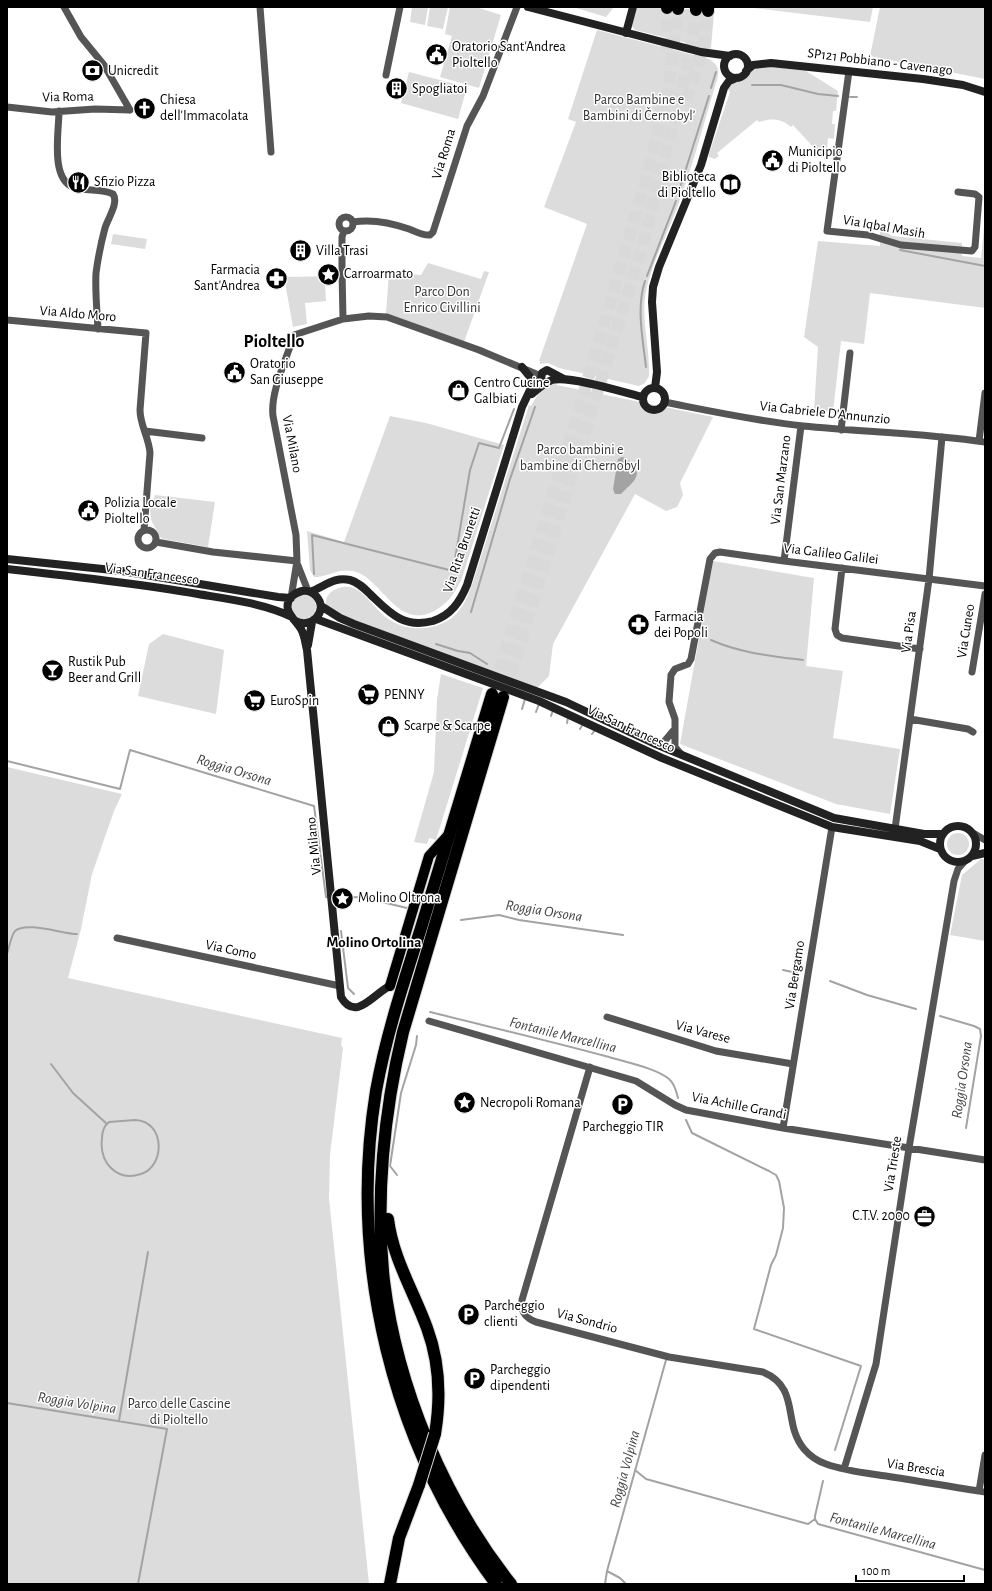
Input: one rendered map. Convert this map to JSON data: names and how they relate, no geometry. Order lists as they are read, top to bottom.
{
  "streets": {
    "street": [
      "SP121 Pobbiano - Cavenago",
      "Via Roma",
      "Via Iqbal Masih",
      "Via Aldo Moro",
      "Via Gabriele D'Annunzio",
      "Via Milano",
      "Via San Marzano",
      "Via Rita Brunetti",
      "Via Galileo Galilei",
      "Via San Francesco",
      "Via Cuneo",
      "Via Pisa",
      "Via Como",
      "Via Bergamo",
      "Via Varese",
      "Via Achille Grandi",
      "Via Trieste",
      "Via Sondrio",
      "Via Brescia"
    ]
  },
  "crossings": [
    ["SP121 Pobbiano - Cavenago", "Via Iqbal Masih"],
    ["Via Gabriele D'Annunzio", "Via San Marzano"],
    ["Via Gabriele D'Annunzio", "Via Pisa"],
    ["Via Milano", "Via San Francesco"],
    ["Via Milano", "Via Como"],
    ["Via San Marzano", "Via Galileo Galilei"],
    ["Via Galileo Galilei", "Via Pisa"],
    ["Via San Francesco", "Via Pisa"],
    ["Via San Francesco", "Via Bergamo"],
    ["Via San Francesco", "Via Trieste"],
    ["Via Bergamo", "Via Varese"],
    ["Via Bergamo", "Via Achille Grandi"],
    ["Via Achille Grandi", "Via Trieste"],
    ["Via Achille Grandi", "Via Sondrio"],
    ["Via Trieste", "Via Sondrio"],
    ["Via Trieste", "Via Brescia"],
    ["Via Sondrio", "Via Brescia"]
  ],
  "districts": ["Pioltello", "Molino Ortolina"],
  "water": ["Roggia Orsona", "Fontanile Marcellina", "Roggia Volpina"],
  "parks": [
    "Parco Bambine e Bambini di Černobyl’",
    "Parco Don Enrico Civillini",
    "Parco bambini e bambine di Chernobyl",
    "Parco delle Cascine di Pioltello"
  ],
  "places": {
    "public building": [
      "Oratorio Sant'Andrea Pioltello",
      "Municipio di Pioltello",
      "Oratorio San Giuseppe",
      "Polizia Locale Pioltello"
    ],
    "bank": ["Unicredit"],
    "building": ["Spogliatoi", "Villa Trasi"],
    "church": ["Chiesa dell'Immacolata"],
    "restaurant": ["Sfizio Pizza"],
    "library": ["Biblioteca di Pioltello"],
    "place": ["Carroarmato", "Molino Oltrona", "Necropoli Romana"],
    "pharmacy": ["Farmacia Sant'Andrea", "Farmacia dei Popoli"],
    "shop": ["Centro Cucine Galbiati", "Scarpe & Scarpe"],
    "bar": ["Rustik Pub Beer and Grill"],
    "supermarket": ["PENNY", "EuroSpin"],
    "parking": ["Parcheggio TIR", "Parcheggio clienti", "Parcheggio dipendenti"],
    "office": ["C.T.V. 2000"]
  },
  "scale_bar": "100 m"
}
